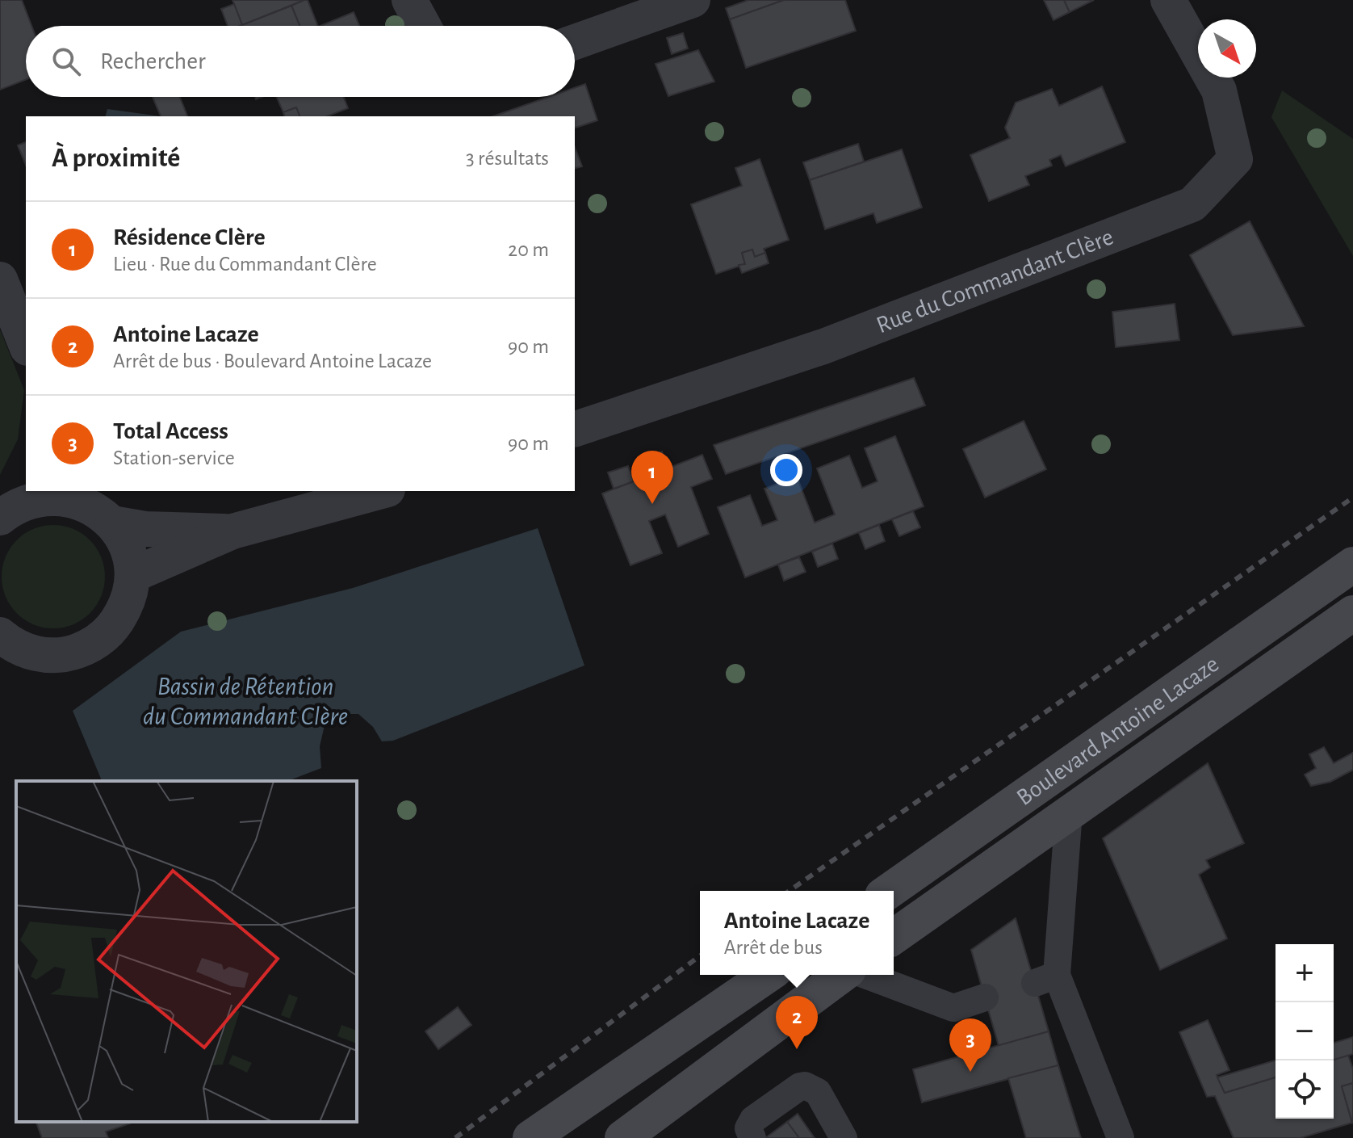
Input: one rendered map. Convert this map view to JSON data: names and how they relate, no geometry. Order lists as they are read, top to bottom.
{
  "streets": {
    "main road": ["Boulevard Antoine Lacaze"],
    "street": ["Rue du Commandant Clère"]
  },
  "water": ["Bassin de Rétention du Commandant Clère"],
  "north": "bottom right",
  "page": {
    "search": "Rechercher",
    "heading": ["À proximité", "3 résultats"],
    "list": [
      {
        "mark": "1",
        "name": "Résidence Clère",
        "note": "Lieu · Rue du Commandant Clère",
        "value": "20 m"
      },
      {
        "mark": "2",
        "name": "Antoine Lacaze",
        "note": "Arrêt de bus · Boulevard Antoine Lacaze",
        "value": "90 m"
      },
      {
        "mark": "3",
        "name": "Total Access",
        "note": "Station-service",
        "value": "90 m"
      }
    ],
    "pins": ["1", "2", "3"],
    "popup": ["Antoine Lacaze", "Arrêt de bus"],
    "map_buttons": ["+", "−"]
  }
}
